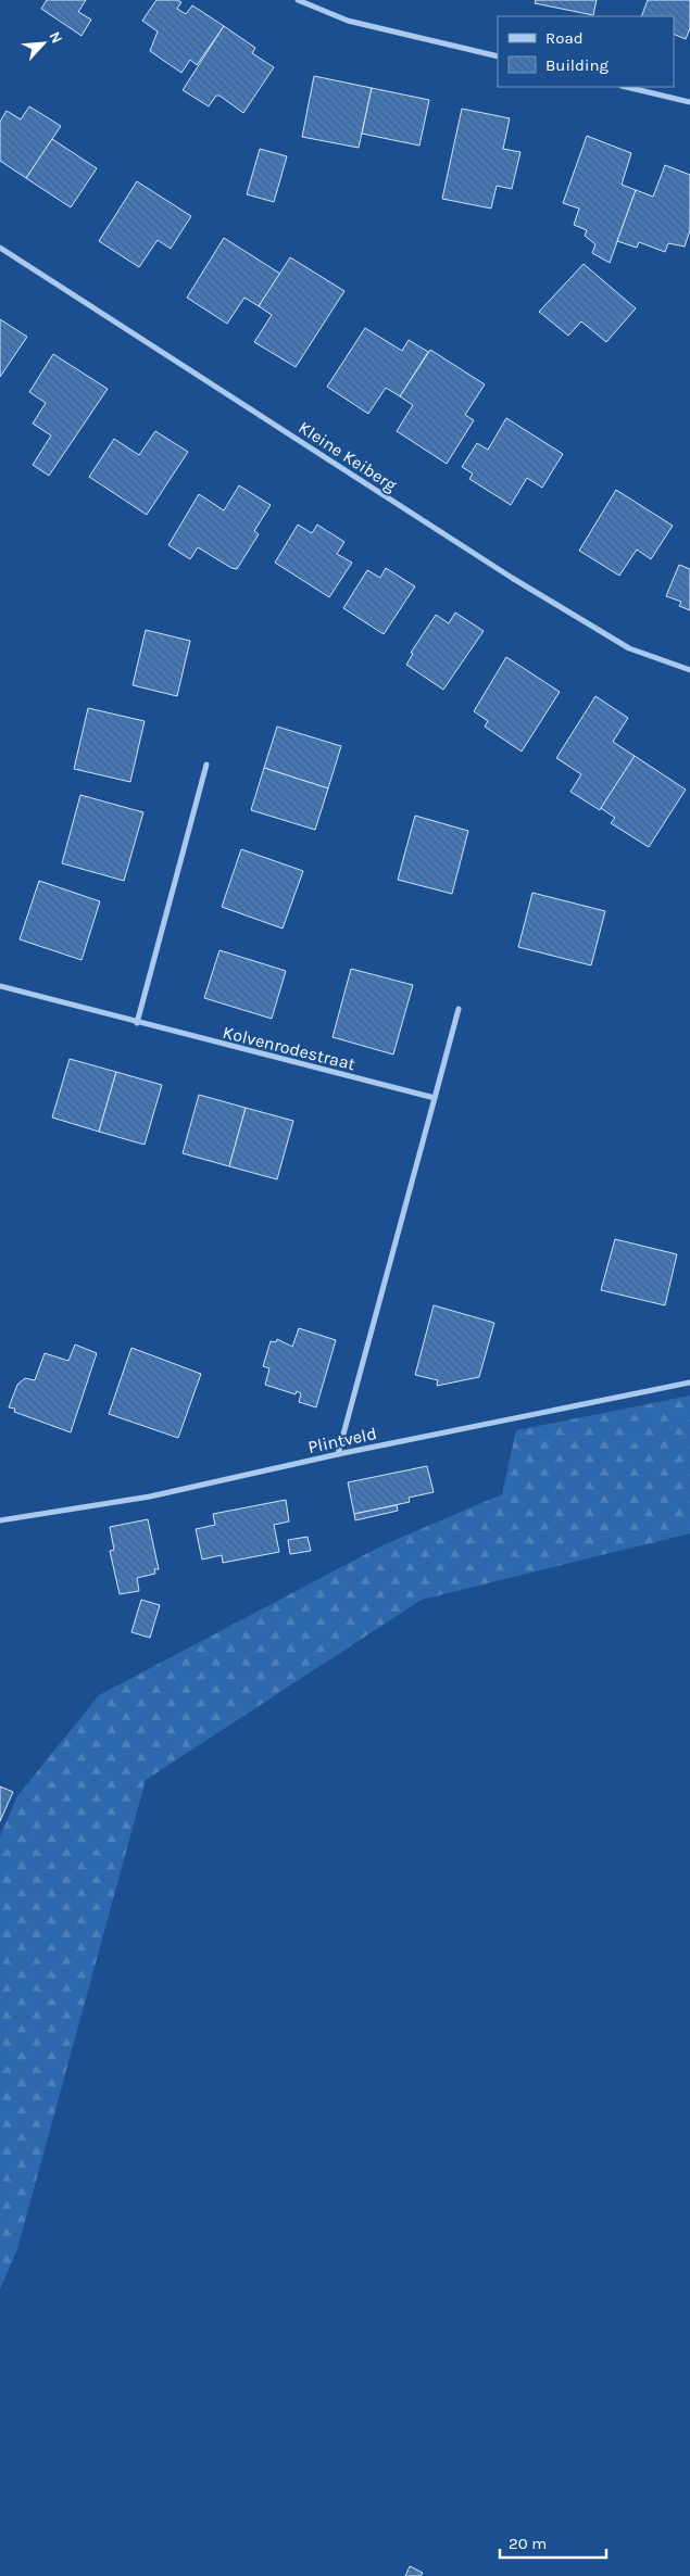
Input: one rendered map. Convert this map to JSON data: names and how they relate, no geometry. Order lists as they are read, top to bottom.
{
  "streets": {
    "street": ["Kleine Keiberg", "Kolvenrodestraat", "Plintveld"]
  },
  "legend": ["Road", "Building"],
  "scale_bar": "20 m",
  "north": "top right"
}
